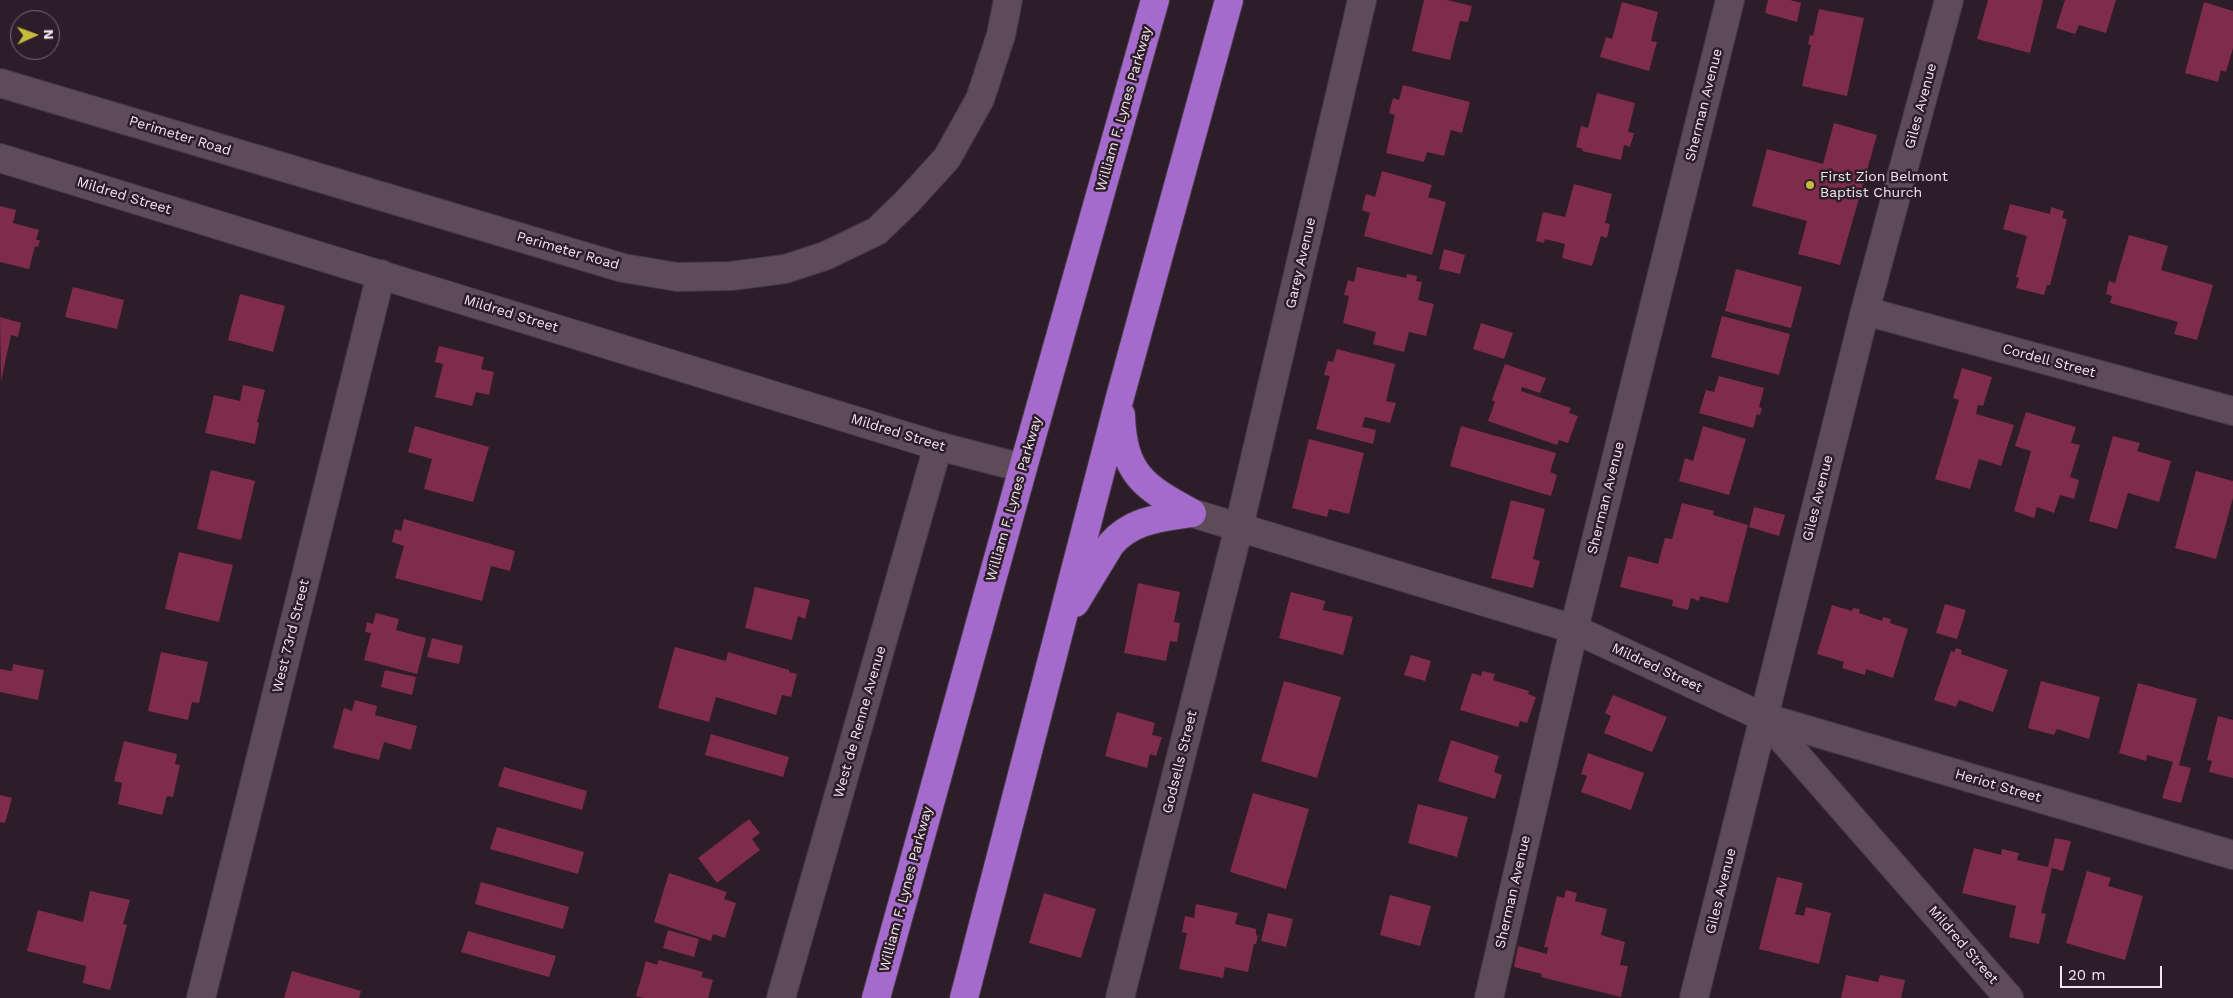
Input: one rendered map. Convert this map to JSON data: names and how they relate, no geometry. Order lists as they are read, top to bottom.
{
  "streets": {
    "highway": ["William F. Lynes Parkway"],
    "street": [
      "Sherman Avenue",
      "Giles Avenue",
      "Perimeter Road",
      "Mildred Street",
      "Garey Avenue",
      "Cordell Street",
      "West 73rd Street",
      "West de Renne Avenue",
      "Godsells Street",
      "Heriot Street"
    ]
  },
  "crossings": [
    ["Sherman Avenue", "Mildred Street"],
    ["Giles Avenue", "Mildred Street"],
    ["Giles Avenue", "Cordell Street"],
    ["Giles Avenue", "Heriot Street"],
    ["William F. Lynes Parkway", "Mildred Street"],
    ["Mildred Street", "Garey Avenue"],
    ["Mildred Street", "West 73rd Street"],
    ["Mildred Street", "West de Renne Avenue"],
    ["Mildred Street", "Godsells Street"],
    ["Mildred Street", "Heriot Street"],
    ["Garey Avenue", "Godsells Street"]
  ],
  "places": ["First Zion Belmont Baptist Church"],
  "scale_bar": "20 m",
  "north": "right"
}
